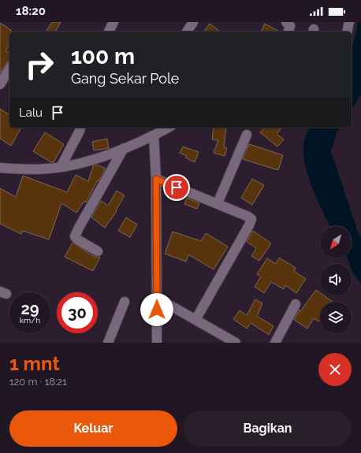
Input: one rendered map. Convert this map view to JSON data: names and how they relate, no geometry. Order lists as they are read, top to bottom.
{
  "north": "bottom left",
  "page": {
    "status": "18:20",
    "turn": ["100 m", "Gang Sekar Pole"],
    "then": "Lalu",
    "speed": "29 km/h",
    "limit": "30",
    "heading": ["1 mnt", "120 m · 18:21"],
    "buttons": ["Keluar", "Bagikan"]
  }
}
